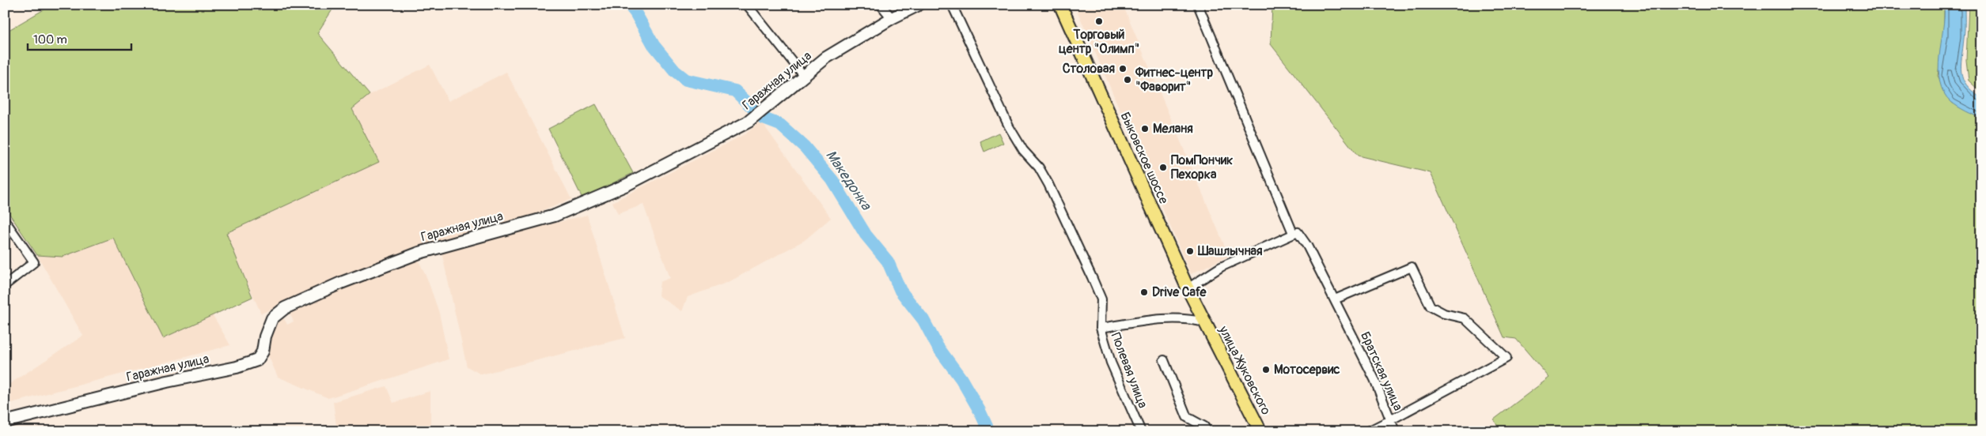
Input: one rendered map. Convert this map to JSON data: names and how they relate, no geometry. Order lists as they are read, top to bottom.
{
  "streets": {
    "main road": ["Быковское шоссе", "улица Жуковского"],
    "street": ["Гаражная улица", "Полевая улица", "Братская улица"]
  },
  "crossings": [
    ["Быковское шоссе", "Полевая улица"],
    ["Быковское шоссе", "улица Жуковского"],
    ["Полевая улица", "улица Жуковского"]
  ],
  "water": ["Македонка"],
  "places": [
    "Торговый центр \"Олимп\"",
    "Столовая",
    "Фитнес-центр \"Фаворит\"",
    "Меланя",
    "ПомПончик Пехорка",
    "Шашлычная",
    "Drive Cafe",
    "Мотосервис"
  ],
  "scale_bar": "100 m"
}
